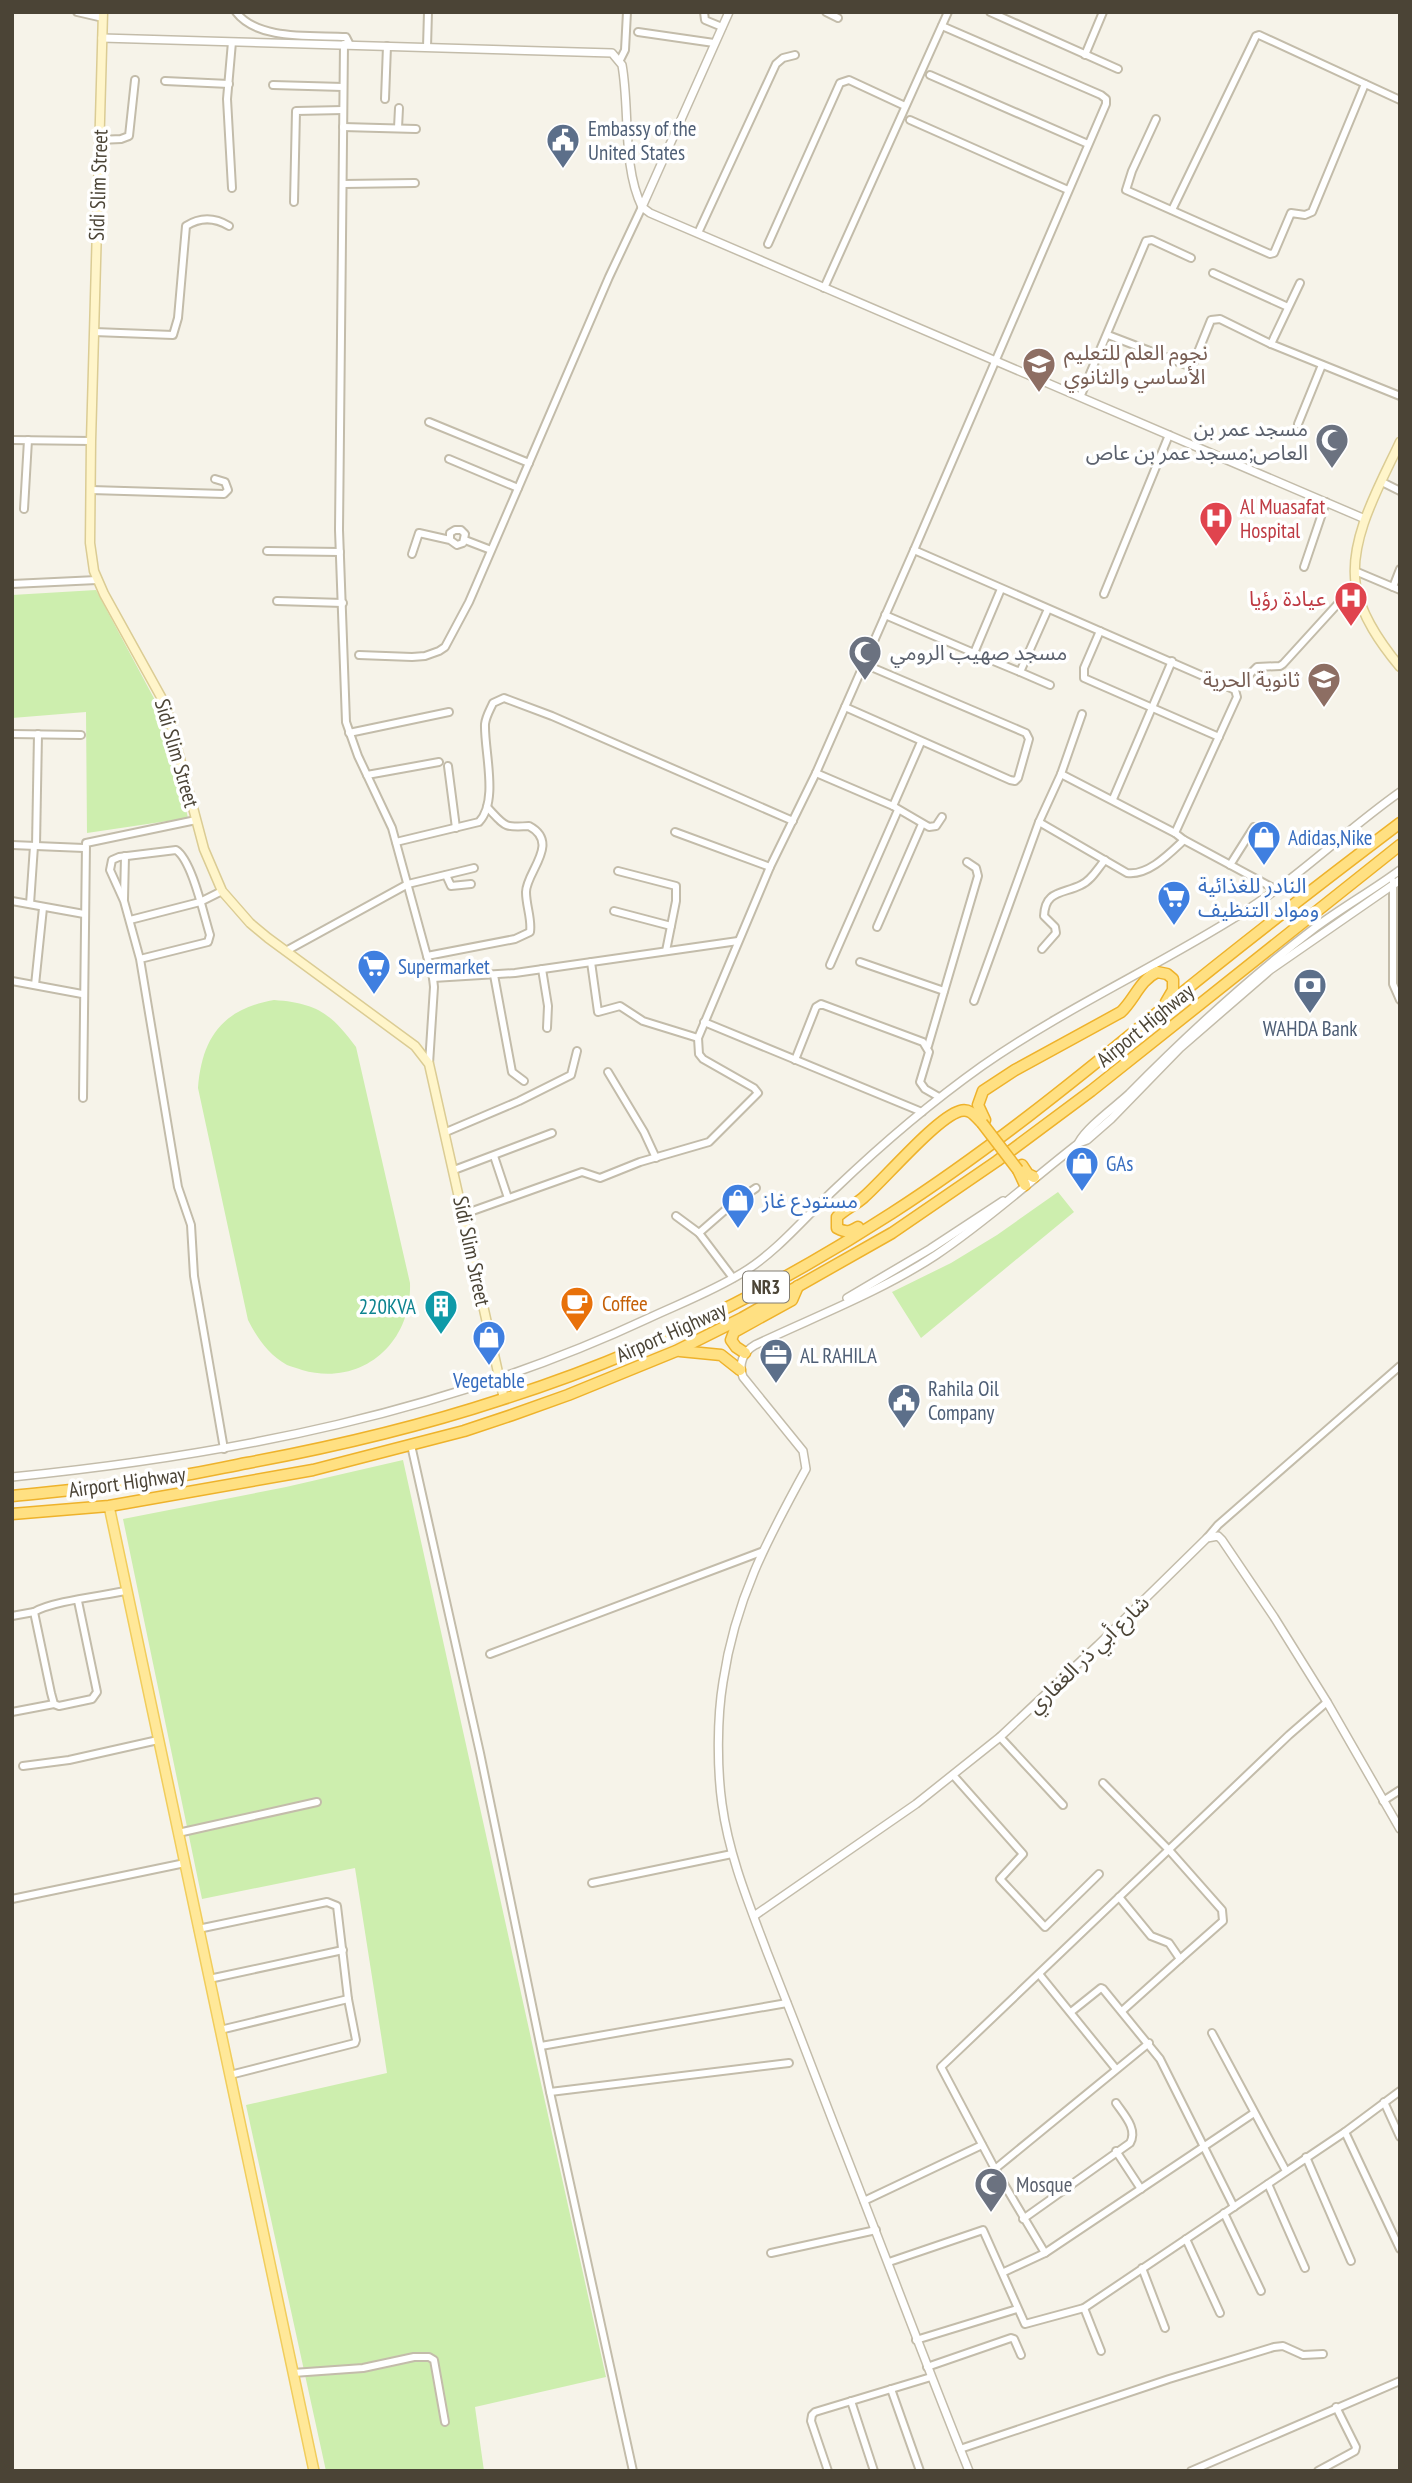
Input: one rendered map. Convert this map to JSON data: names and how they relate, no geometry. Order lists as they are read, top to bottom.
{
  "streets": {
    "highway": ["Airport Highway", "NR3"],
    "main road": ["Sidi Slim Street"],
    "street": ["شارع أبي ذر الغفاري"]
  },
  "crossings": [
    ["Sidi Slim Street", "Airport Highway"]
  ],
  "places": {
    "public building": ["Embassy of the United States", "Rahila Oil Company"],
    "school or university": ["نجوم العلم للتعليم الأساسي والثانوي", "ثانوية الحرية"],
    "mosque": ["مسجد عمر بن العاص;مسجد عمر بن عاص", "مسجد صهيب الرومي", "Mosque"],
    "hospital": ["Al Muasafat Hospital", "عيادة رؤيا"],
    "shop": [
      "Adidas,Nike",
      "GAs",
      "مستودع غاز",
      "Vegetable"
    ],
    "supermarket": ["النادر للغذائية ومواد التنظيف", "Supermarket"],
    "bank": ["WAHDA Bank"],
    "cafe": ["Coffee"],
    "building": ["220KVA"],
    "office": ["AL RAHILA"]
  }
}
